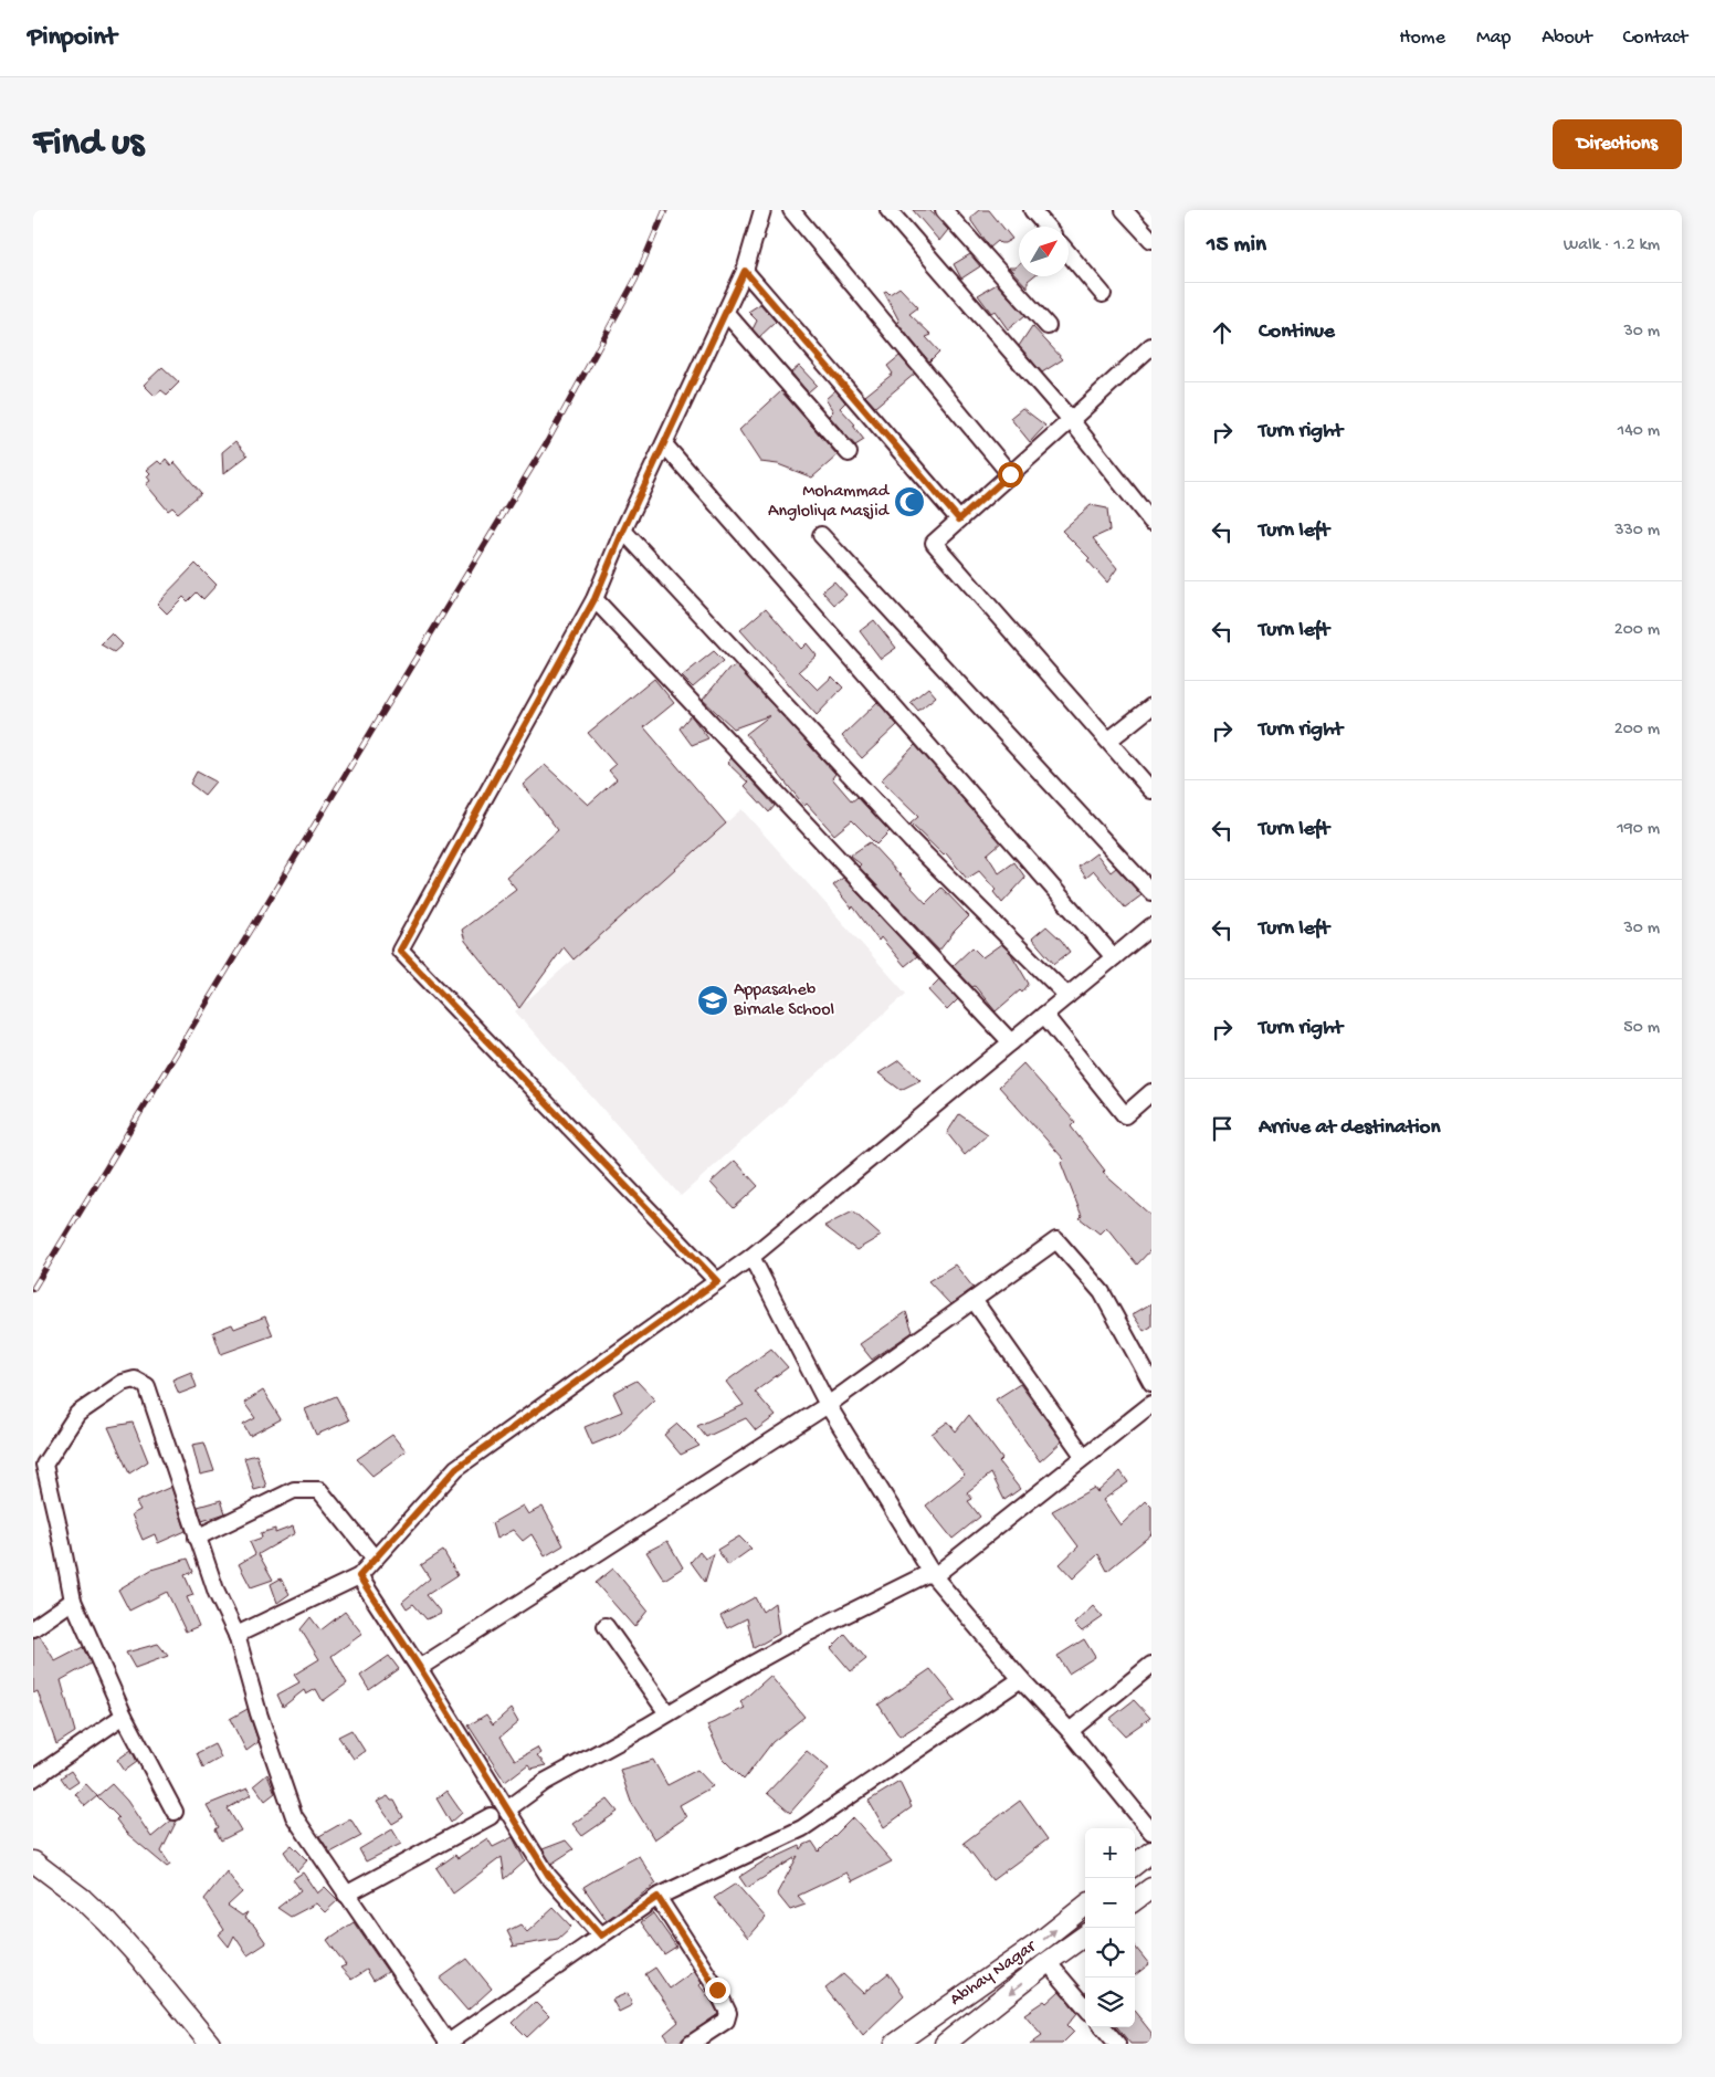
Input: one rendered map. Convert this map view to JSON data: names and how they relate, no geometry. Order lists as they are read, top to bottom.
{
  "streets": {
    "main road": ["Abhay Nagar"]
  },
  "places": {
    "mosque": ["Mohammad Angloliya Masjid"],
    "school or university": ["Appasaheb Birnale School"]
  },
  "north": "top right",
  "page": {
    "header": "Pinpoint",
    "nav": [
      "Home",
      "Map",
      "About",
      "Contact"
    ],
    "buttons": "Directions",
    "title": "Find us",
    "heading": ["15 min", "Walk · 1.2 km"],
    "list": [
      ["Continue", "30 m"],
      ["Turn right", "140 m"],
      ["Turn left", "330 m"],
      ["Turn left", "200 m"],
      ["Turn right", "200 m"],
      ["Turn left", "190 m"],
      ["Turn left", "30 m"],
      ["Turn right", "50 m"],
      "Arrive at destination"
    ],
    "map_buttons": ["+", "−"]
  }
}
